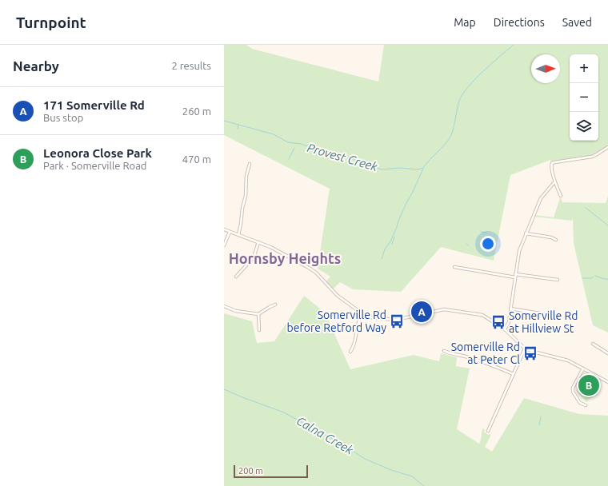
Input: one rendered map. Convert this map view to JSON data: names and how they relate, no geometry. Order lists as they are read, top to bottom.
{
  "districts": ["Hornsby Heights"],
  "water": ["Provest Creek", "Calna Creek"],
  "places": {
    "bus stop": ["Somerville Rd before Retford Way", "Somerville Rd at Hillview St", "Somerville Rd at Peter Cl"]
  },
  "scale_bar": "200 m",
  "north": "right",
  "page": {
    "header": "Turnpoint",
    "nav": ["Map", "Directions", "Saved"],
    "heading": ["Nearby", "2 results"],
    "map_buttons": ["+", "−"],
    "list": [
      {
        "mark": "A",
        "name": "171 Somerville Rd",
        "note": "Bus stop",
        "value": "260 m"
      },
      {
        "mark": "B",
        "name": "Leonora Close Park",
        "note": "Park · Somerville Road",
        "value": "470 m"
      }
    ],
    "pins": ["A", "B"],
    "scale": "200 m"
  }
}
